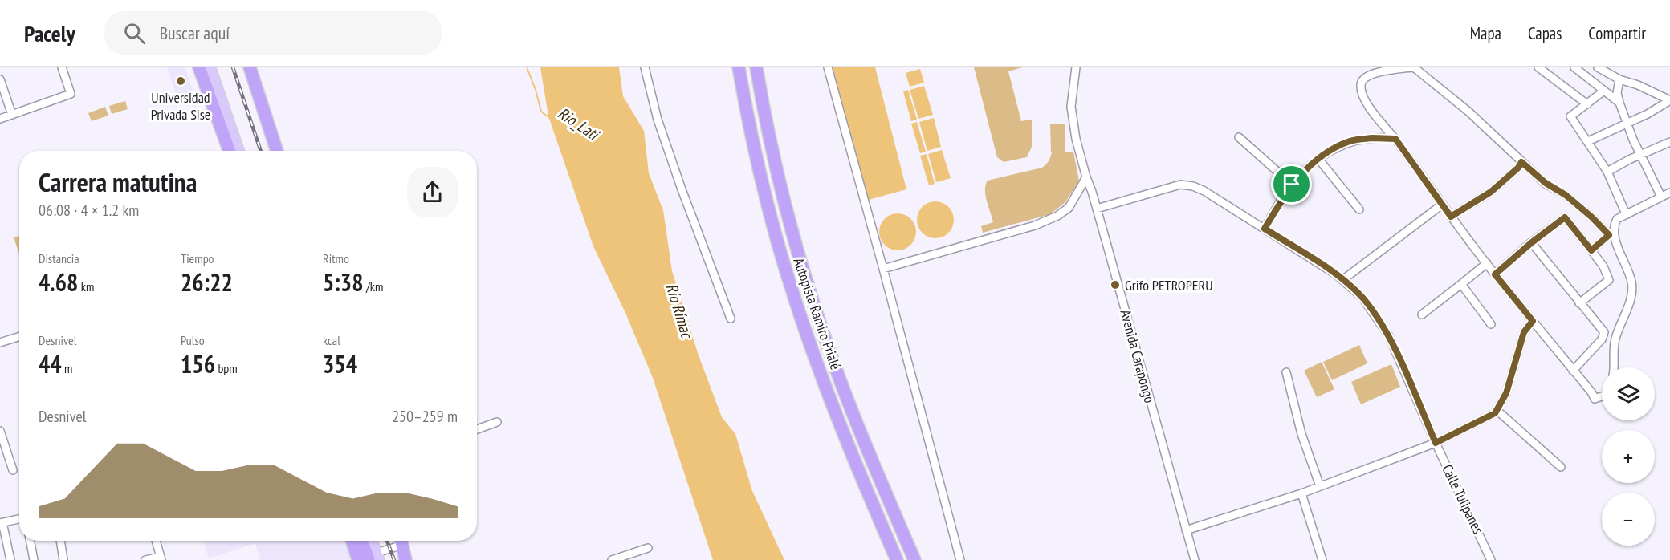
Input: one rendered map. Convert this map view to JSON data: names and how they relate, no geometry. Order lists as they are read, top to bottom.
{
  "streets": {
    "highway": ["Autopista Ramiro Prialé"],
    "street": ["Avenida Carapongo", "Calle Tulipanes"]
  },
  "crossings": [
    ["Avenida Carapongo", "Calle Tulipanes"]
  ],
  "water": ["Rio_Lati", "Río Rímac"],
  "places": ["Universidad Privada Sise", "Grifo PETROPERU"],
  "page": {
    "header": "Pacely",
    "search": "Buscar aquí",
    "nav": ["Mapa", "Capas", "Compartir"],
    "heading": ["Carrera matutina", "06:08 · 4 × 1.2 km"],
    "stats": [
      ["Distancia", "4.68 km"],
      ["Tiempo", "26:22"],
      ["Ritmo", "5:38 /km"],
      ["Desnivel", "44 m"],
      ["Pulso", "156 bpm"],
      ["kcal", "354"]
    ],
    "map_buttons": ["+", "−"],
    "chart": ["Desnivel", "250–259 m"]
  }
}
